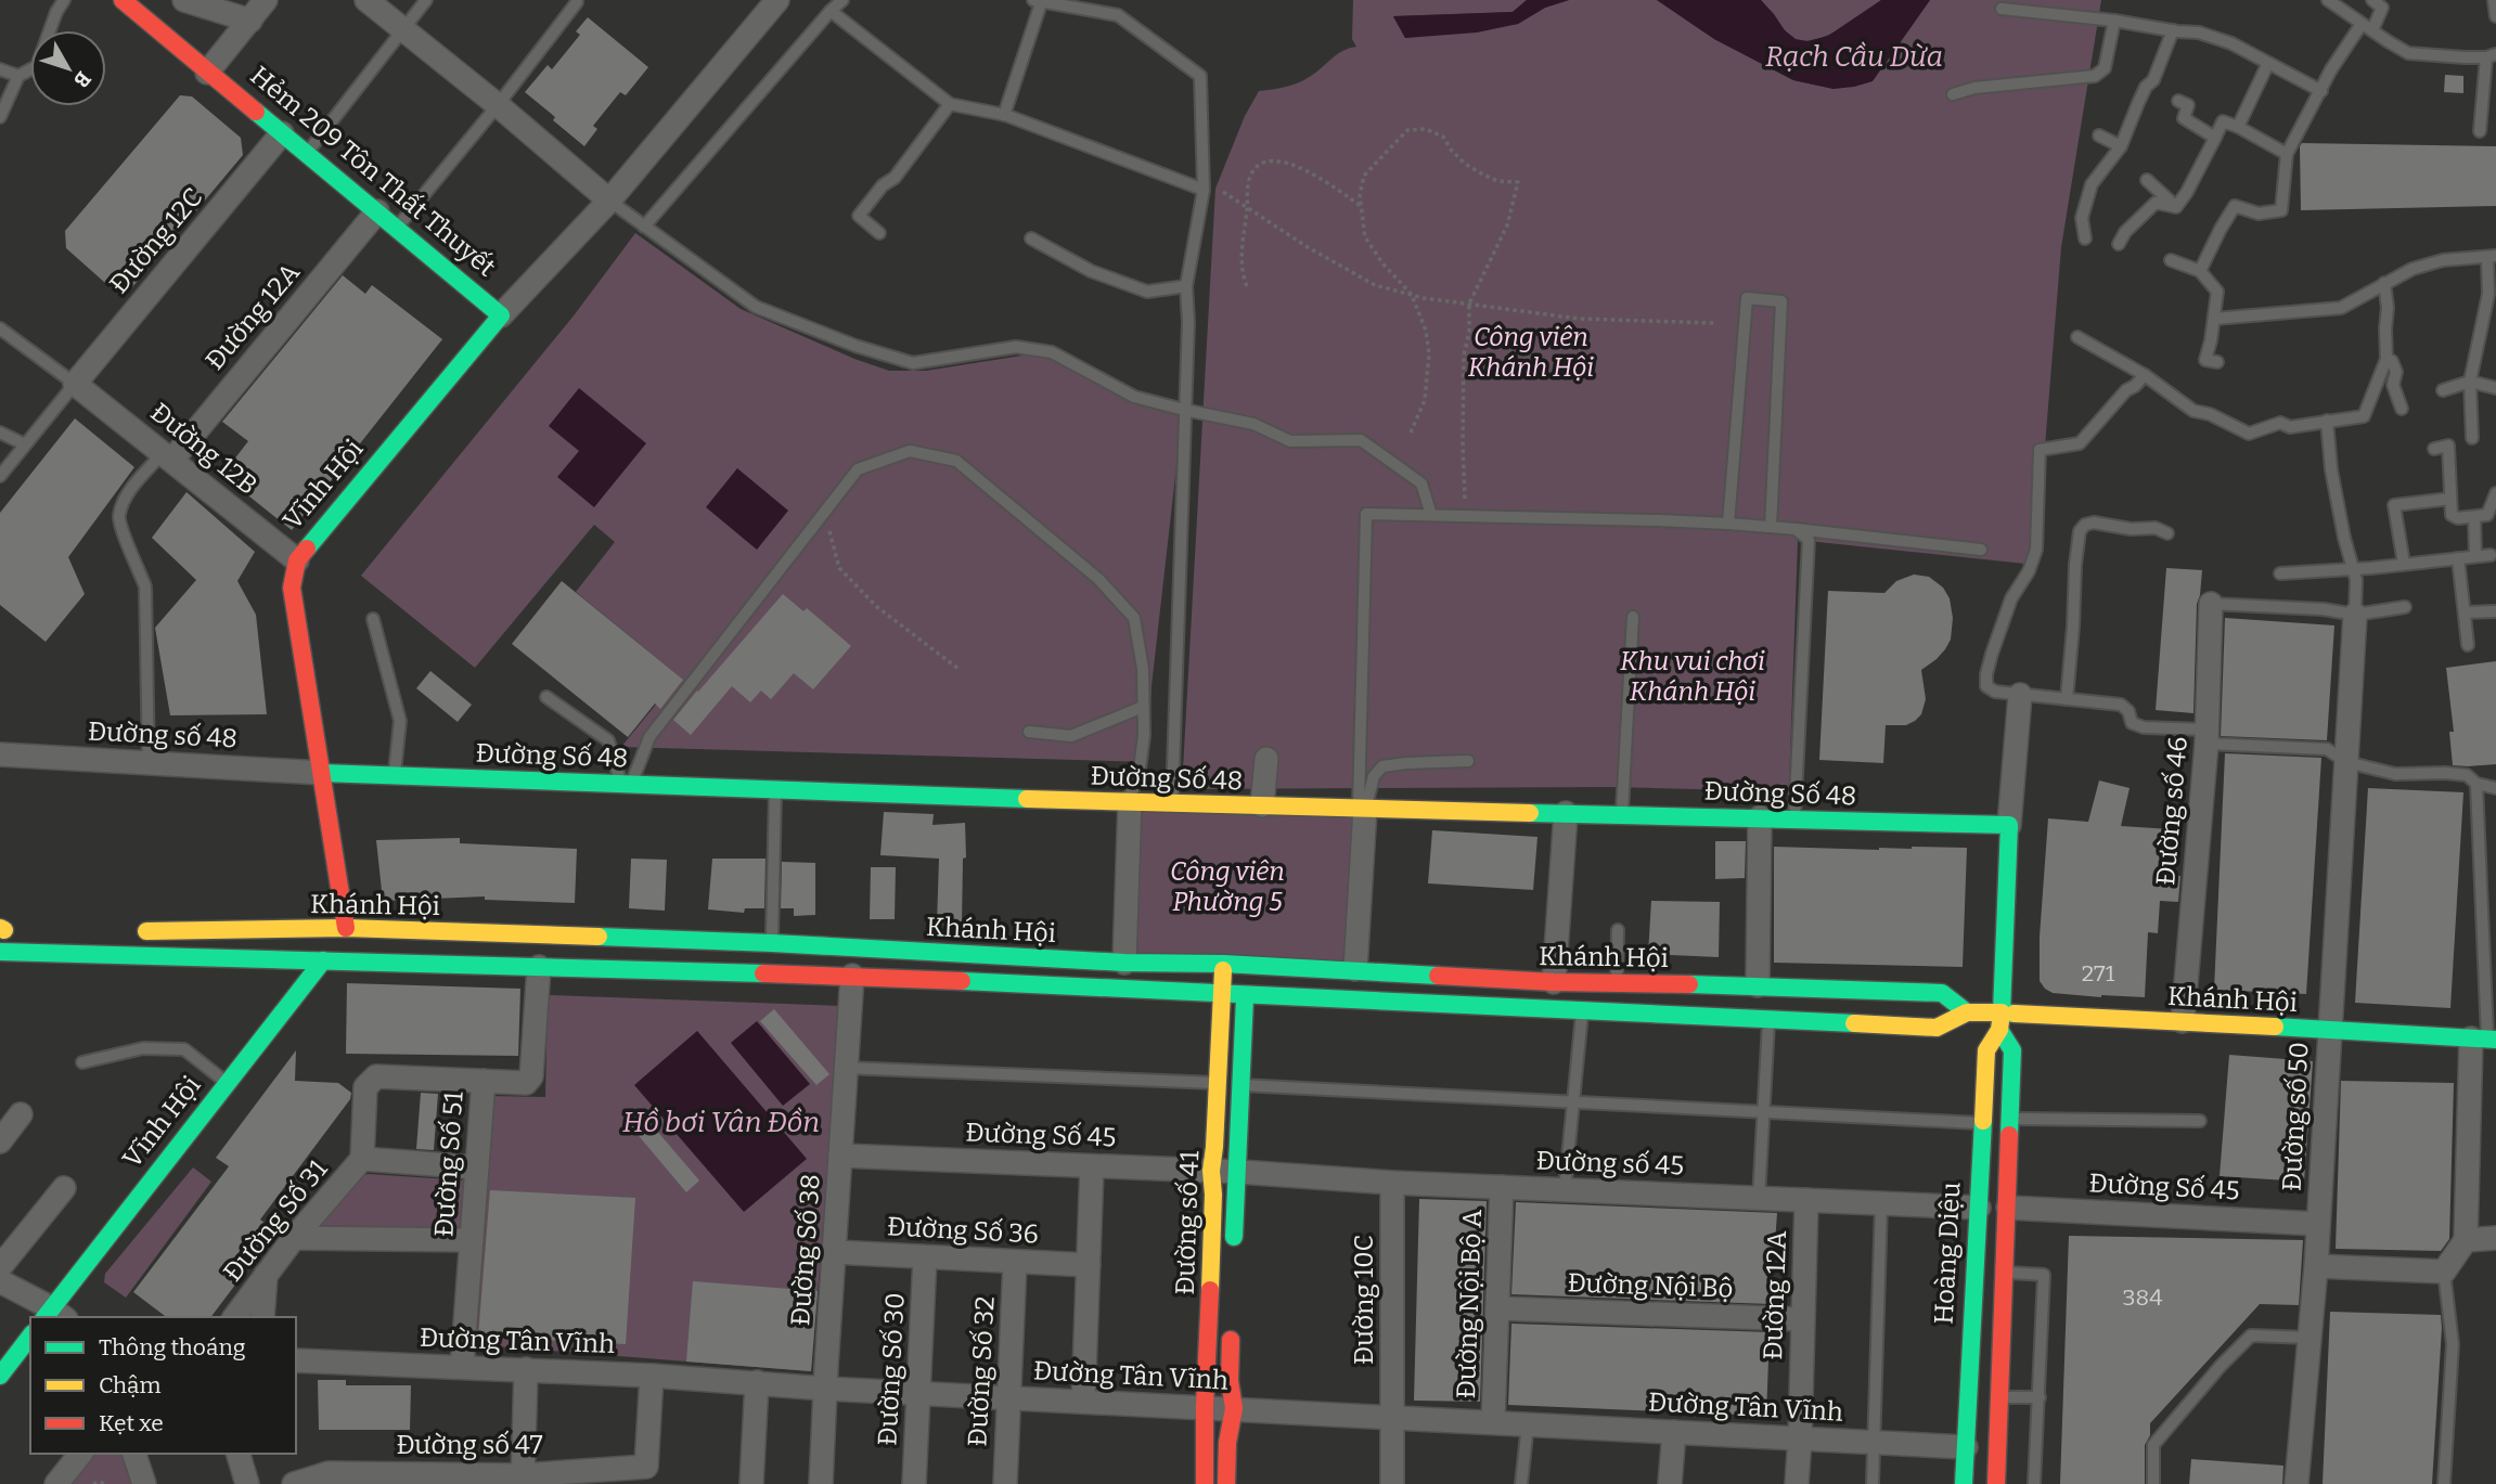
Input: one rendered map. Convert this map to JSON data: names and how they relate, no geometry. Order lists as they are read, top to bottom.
{
  "streets": {
    "main road": [
      "Hẻm 209 Tôn Thất Thuyết",
      "Vĩnh Hội",
      "Đường Số 48",
      "Khánh Hội",
      "Đường số 41",
      "Hoàng Diệu"
    ],
    "street": [
      "Đường 12C",
      "Đường 12A",
      "Đường 12B",
      "Đường số 48",
      "Đường số 46",
      "Đường số 50",
      "Đường Số 45",
      "Đường số 45",
      "Đường Số 51",
      "Đường Số 31",
      "Đường Số 36",
      "Đường Số 38",
      "Đường Nội Bộ",
      "Đường 10C",
      "Đường Nội Bộ A",
      "Đường Tân Vĩnh",
      "Đường Số 30",
      "Đường Số 32",
      "Đường số 47"
    ]
  },
  "crossings": [
    ["Hẻm 209 Tôn Thất Thuyết", "Đường 12C"],
    ["Hẻm 209 Tôn Thất Thuyết", "Đường 12A"],
    ["Hẻm 209 Tôn Thất Thuyết", "Vĩnh Hội"],
    ["Đường 12C", "Đường 12B"],
    ["Đường 12A", "Đường 12B"],
    ["Đường 12A", "Đường số 45"],
    ["Đường 12A", "Đường Nội Bộ"],
    ["Đường 12A", "Đường Tân Vĩnh"],
    ["Đường 12B", "Vĩnh Hội"],
    ["Vĩnh Hội", "Đường số 48"],
    ["Vĩnh Hội", "Đường Số 48"],
    ["Vĩnh Hội", "Khánh Hội"],
    ["Đường số 48", "Đường Số 48"],
    ["Đường Số 48", "Hoàng Diệu"],
    ["Đường số 46", "Khánh Hội"],
    ["Khánh Hội", "Đường số 50"],
    ["Khánh Hội", "Đường Số 51"],
    ["Khánh Hội", "Đường số 41"],
    ["Khánh Hội", "Đường Số 38"],
    ["Khánh Hội", "Hoàng Diệu"],
    ["Đường số 50", "Đường Số 45"],
    ["Đường Số 45", "Đường số 45"],
    ["Đường Số 45", "Đường số 41"],
    ["Đường Số 45", "Đường Số 38"],
    ["Đường Số 45", "Hoàng Diệu"],
    ["Đường số 45", "Đường số 41"],
    ["Đường số 45", "Hoàng Diệu"],
    ["Đường số 45", "Đường 10C"],
    ["Đường số 45", "Đường Nội Bộ A"],
    ["Đường Số 51", "Đường Số 31"],
    ["Đường Số 51", "Đường Tân Vĩnh"],
    ["Đường số 41", "Đường Tân Vĩnh"],
    ["Đường Số 36", "Đường Số 38"],
    ["Đường Số 36", "Đường Số 30"],
    ["Đường Số 36", "Đường Số 32"],
    ["Đường Số 38", "Đường Tân Vĩnh"],
    ["Hoàng Diệu", "Đường Tân Vĩnh"],
    ["Đường Nội Bộ", "Đường Nội Bộ A"],
    ["Đường 10C", "Đường Tân Vĩnh"],
    ["Đường Nội Bộ A", "Đường Tân Vĩnh"],
    ["Đường Tân Vĩnh", "Đường Số 30"],
    ["Đường Tân Vĩnh", "Đường Số 32"]
  ],
  "water": ["Rạch Cầu Dừa", "Hồ bơi Vân Đồn"],
  "parks": ["Công viên Khánh Hội", "Khu vui chơi Khánh Hội", "Công viên Phường 5"],
  "house_numbers": ["271", "384"],
  "legend": ["Thông thoáng", "Chậm", "Kẹt xe"],
  "north": "bottom right"
}
